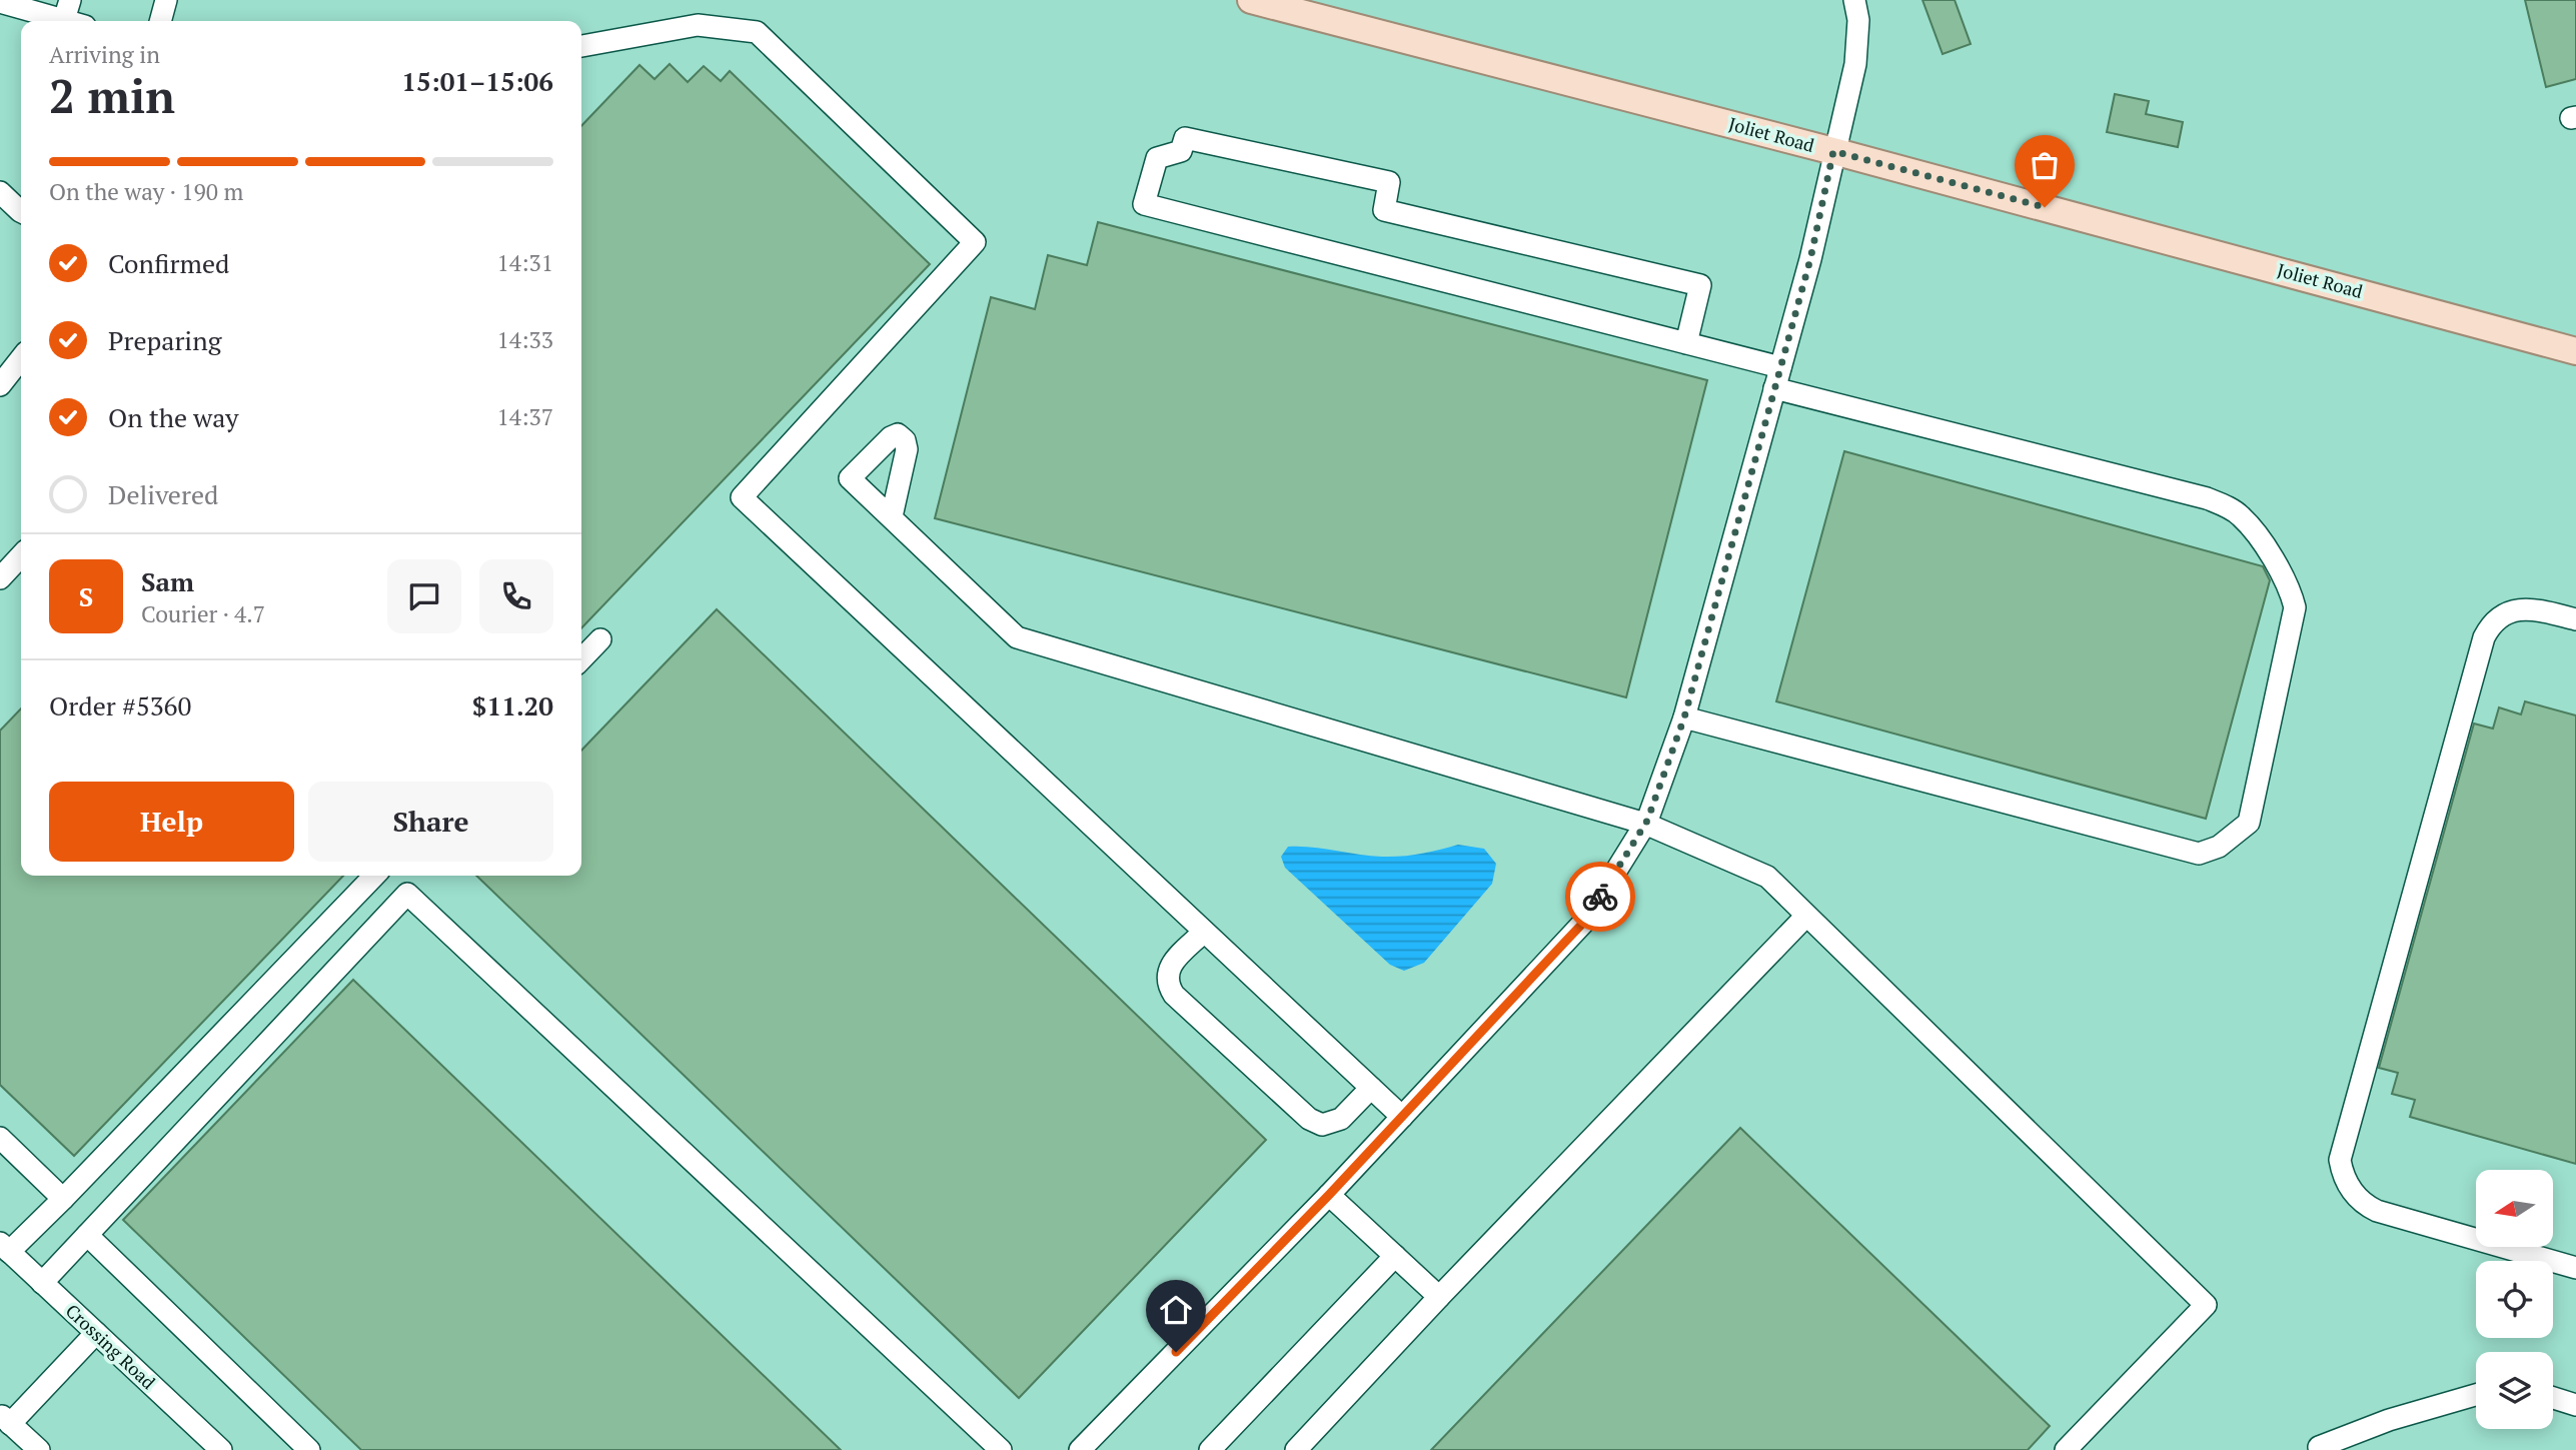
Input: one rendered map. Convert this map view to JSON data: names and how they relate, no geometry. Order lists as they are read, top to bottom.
{
  "streets": {
    "main road": ["Joliet Road"],
    "street": ["Crossing Road"]
  },
  "north": "left",
  "page": {
    "heading": ["2 min", "Arriving in", "15:01–15:06"],
    "panel": [
      "Sam",
      "Courier · 4.7",
      "Order #5360",
      "$11.20"
    ],
    "bar": "On the way · 190 m",
    "list": [
      ["Confirmed", "14:31"],
      ["Preparing", "14:33"],
      ["On the way", "14:37"],
      "Delivered"
    ],
    "round": "S",
    "buttons": ["Help", "Share"]
  }
}
